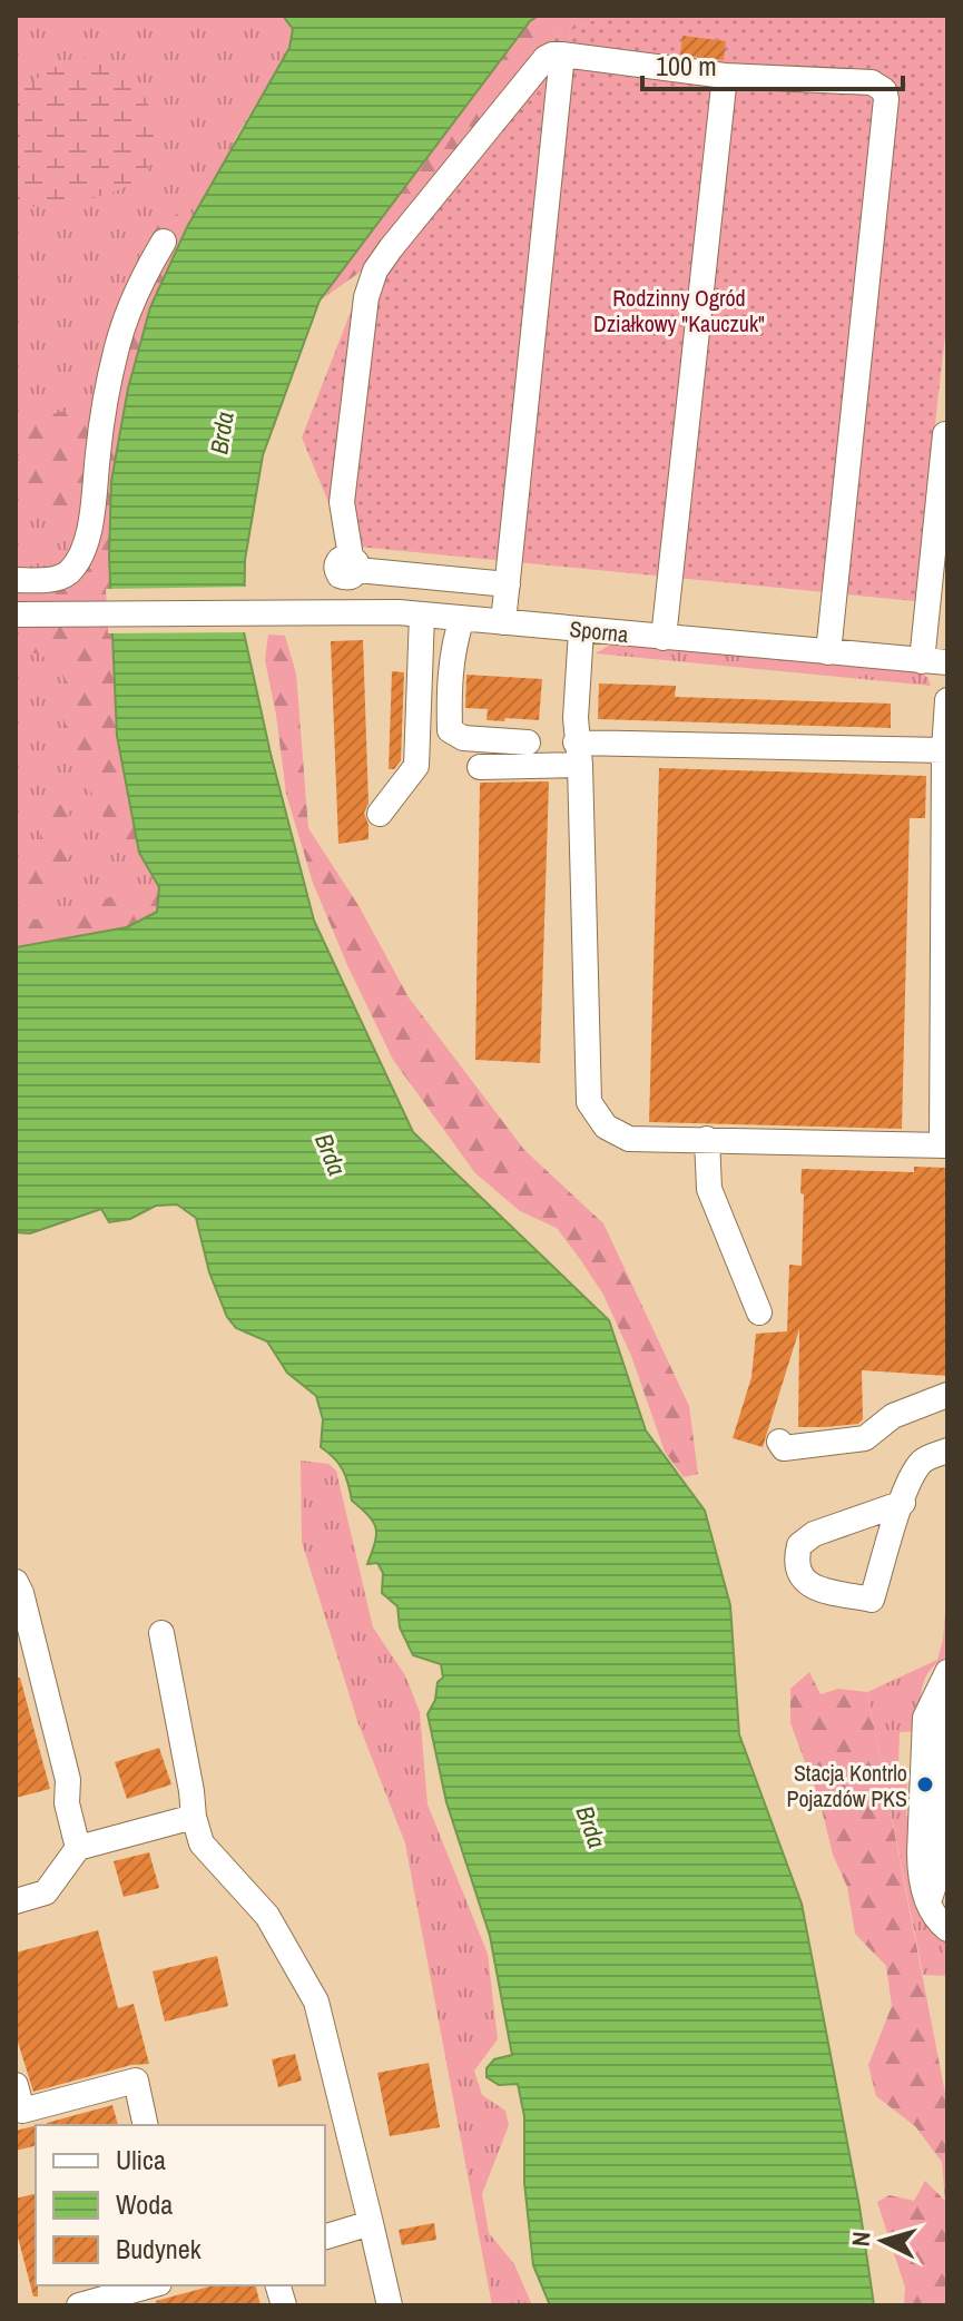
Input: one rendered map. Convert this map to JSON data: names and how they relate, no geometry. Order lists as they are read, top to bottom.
{
  "streets": {
    "street": ["Sporna"]
  },
  "water": ["Brda"],
  "parks": ["Rodzinny Ogród Działkowy \"Kauczuk\""],
  "places": ["Stacja Kontrlo Pojazdów PKS"],
  "legend": ["Ulica", "Woda", "Budynek"],
  "scale_bar": "100 m",
  "north": "left"
}
